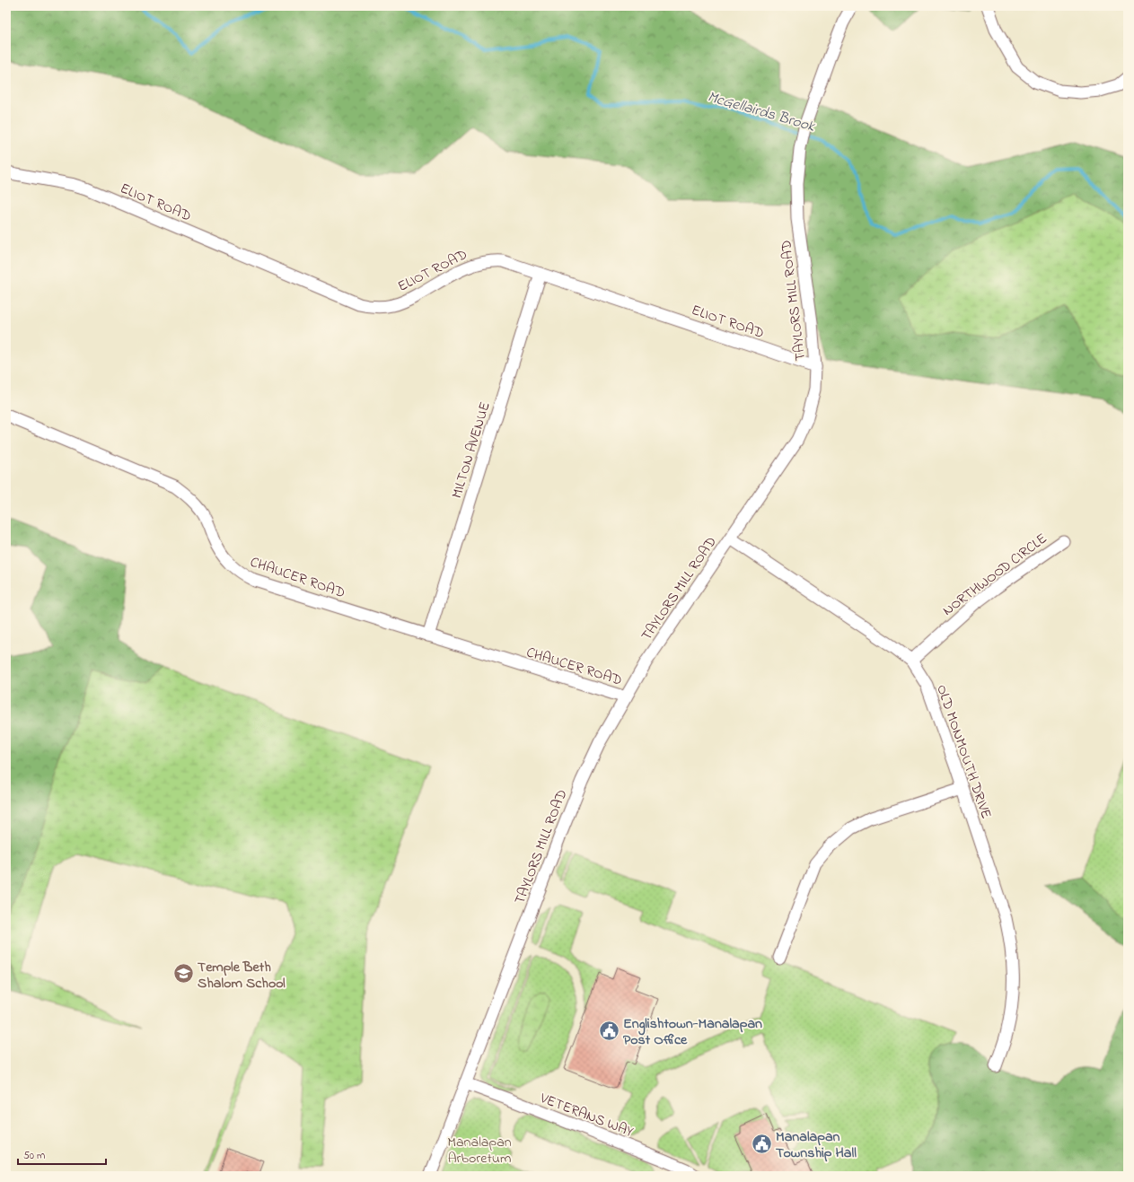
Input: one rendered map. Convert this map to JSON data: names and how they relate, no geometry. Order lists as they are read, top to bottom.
{
  "streets": {
    "street": [
      "ELIOT ROAD",
      "TAYLORS MILL ROAD",
      "MILTON AVENUE",
      "NORTHWOOD CIRCLE",
      "CHAUCER ROAD",
      "OLD MONMOUTH DRIVE",
      "VETERANS WAY"
    ]
  },
  "crossings": [
    ["ELIOT ROAD", "TAYLORS MILL ROAD"],
    ["ELIOT ROAD", "MILTON AVENUE"],
    ["TAYLORS MILL ROAD", "CHAUCER ROAD"],
    ["TAYLORS MILL ROAD", "OLD MONMOUTH DRIVE"],
    ["TAYLORS MILL ROAD", "VETERANS WAY"],
    ["MILTON AVENUE", "CHAUCER ROAD"],
    ["NORTHWOOD CIRCLE", "OLD MONMOUTH DRIVE"]
  ],
  "water": ["McGellairds Brook"],
  "parks": ["Manalapan Arboretum"],
  "places": {
    "school or university": ["Temple Beth Shalom School"],
    "public building": ["Englishtown-Manalapan Post Office", "Manalapan Township Hall"]
  },
  "scale_bar": "50 m"
}
